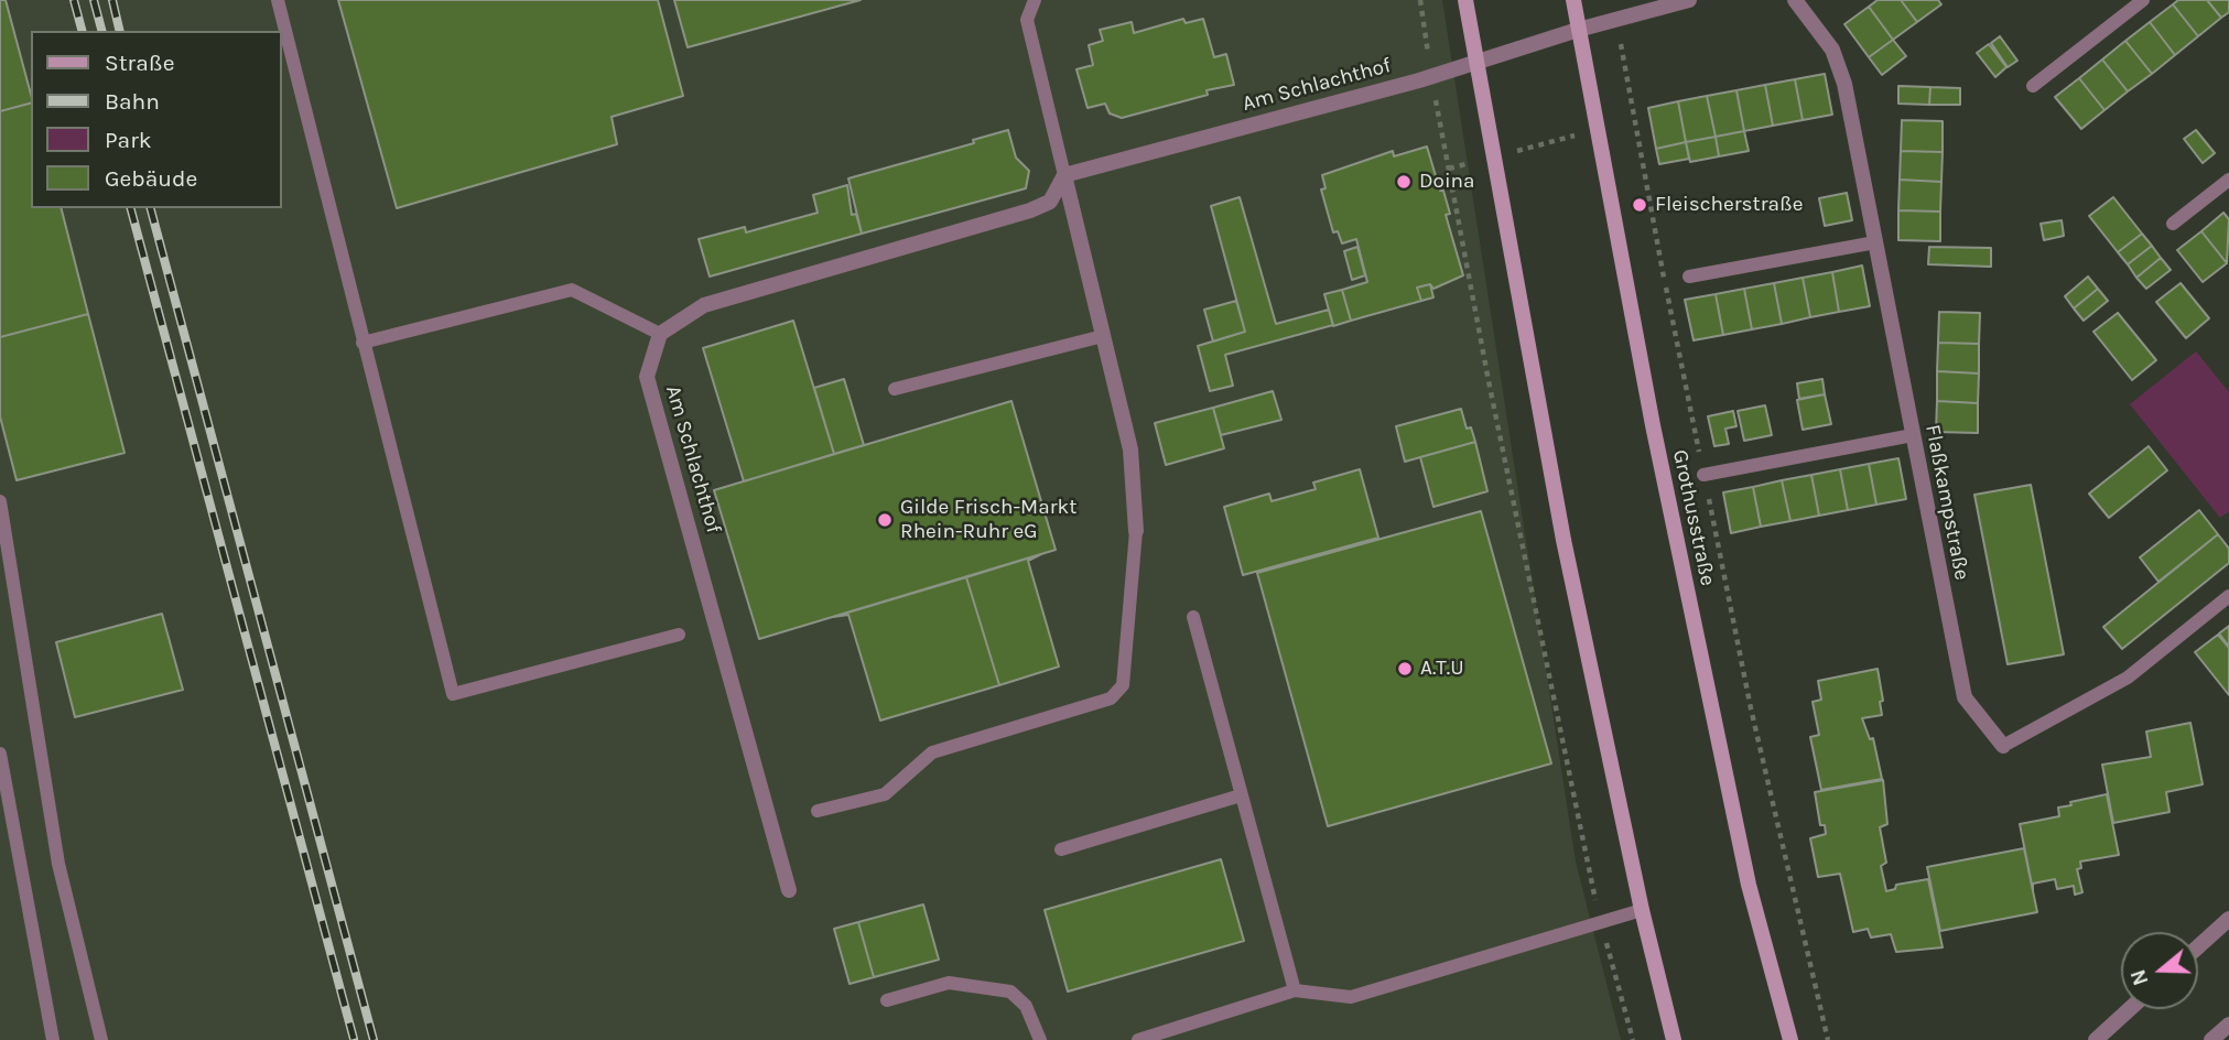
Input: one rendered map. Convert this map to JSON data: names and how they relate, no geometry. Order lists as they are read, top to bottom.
{
  "streets": {
    "main road": ["Grothusstraße"],
    "street": ["Am Schlachthof", "Flaßkampstraße"]
  },
  "crossings": [
    ["Am Schlachthof", "Grothusstraße"]
  ],
  "places": [
    "Doina",
    "Fleischerstraße",
    "Gilde Frisch-Markt Rhein-Ruhr eG",
    "A.T.U"
  ],
  "legend": [
    "Straße",
    "Bahn",
    "Park",
    "Gebäude"
  ],
  "north": "left"
}
